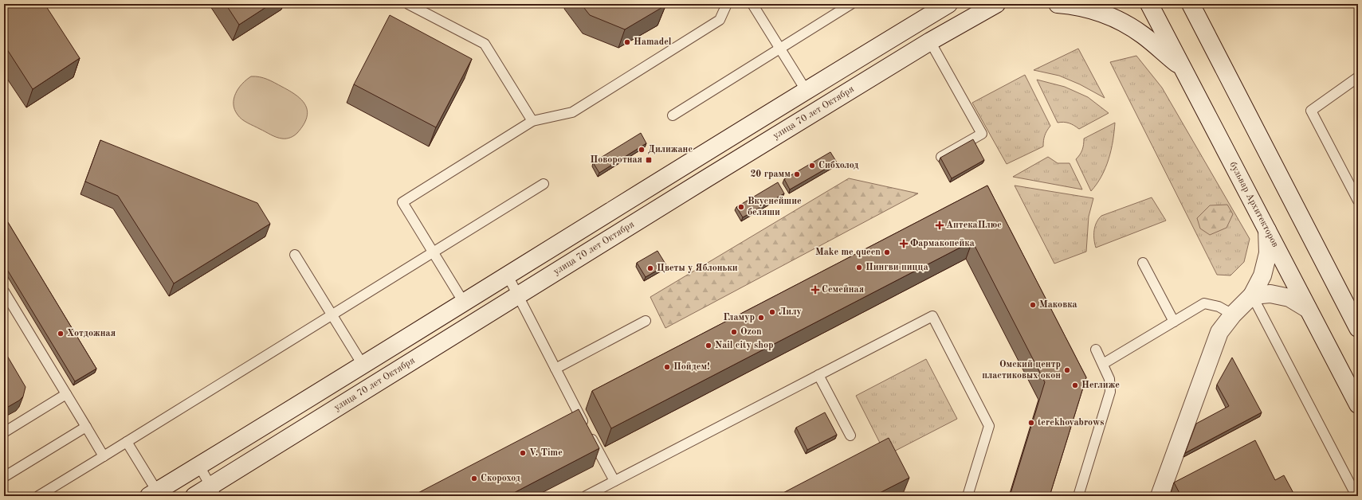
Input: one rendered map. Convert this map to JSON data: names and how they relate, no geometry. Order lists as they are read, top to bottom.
{
  "streets": {
    "main road": ["улица 70 лет Октября", "бульвар Архитекторов"]
  },
  "places": {
    "other": [
      "Hamadel",
      "Дилижанс",
      "Сибхолод",
      "20 грамм",
      "Вкуснейшие беляши",
      "Make me queen",
      "Пингви пицца",
      "Цветы у Яблоньки",
      "Маковка",
      "Лилу",
      "Гламур",
      "Ozon",
      "Хотдожная",
      "Nail city shop",
      "Пойдем!",
      "Омский центр пластиковых окон",
      "Неглиже",
      "terekhovabrows",
      "V. Time",
      "Скороход"
    ],
    "transit": ["Поворотная"],
    "health": ["АптекаПлюс", "Фармакопейка", "Семейная"]
  }
}
